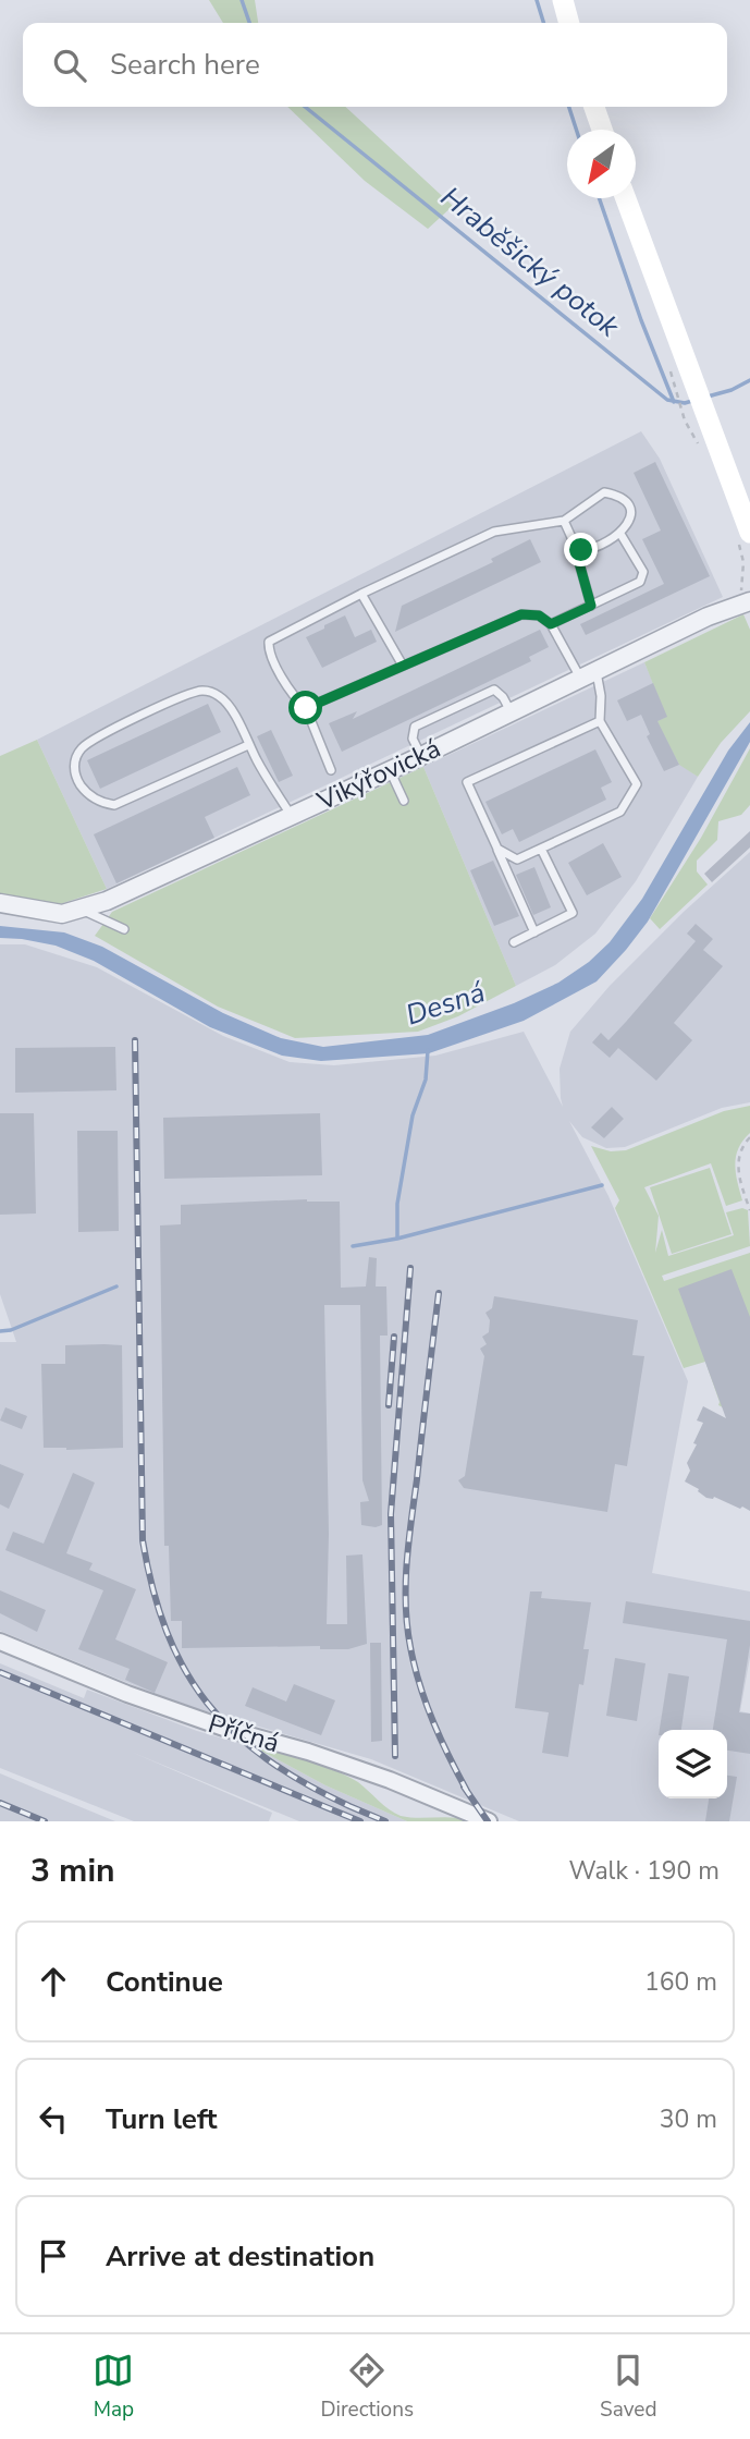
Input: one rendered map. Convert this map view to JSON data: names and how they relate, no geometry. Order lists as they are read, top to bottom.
{
  "streets": {
    "street": ["Vikýřovická", "Příčná"]
  },
  "water": ["Hraběšický potok", "Desná"],
  "north": "bottom left",
  "page": {
    "search": "Search here",
    "heading": ["3 min", "Walk · 190 m"],
    "list": [
      ["Continue", "160 m"],
      ["Turn left", "30 m"],
      "Arrive at destination"
    ],
    "nav": ["Map", "Directions", "Saved"]
  }
}
